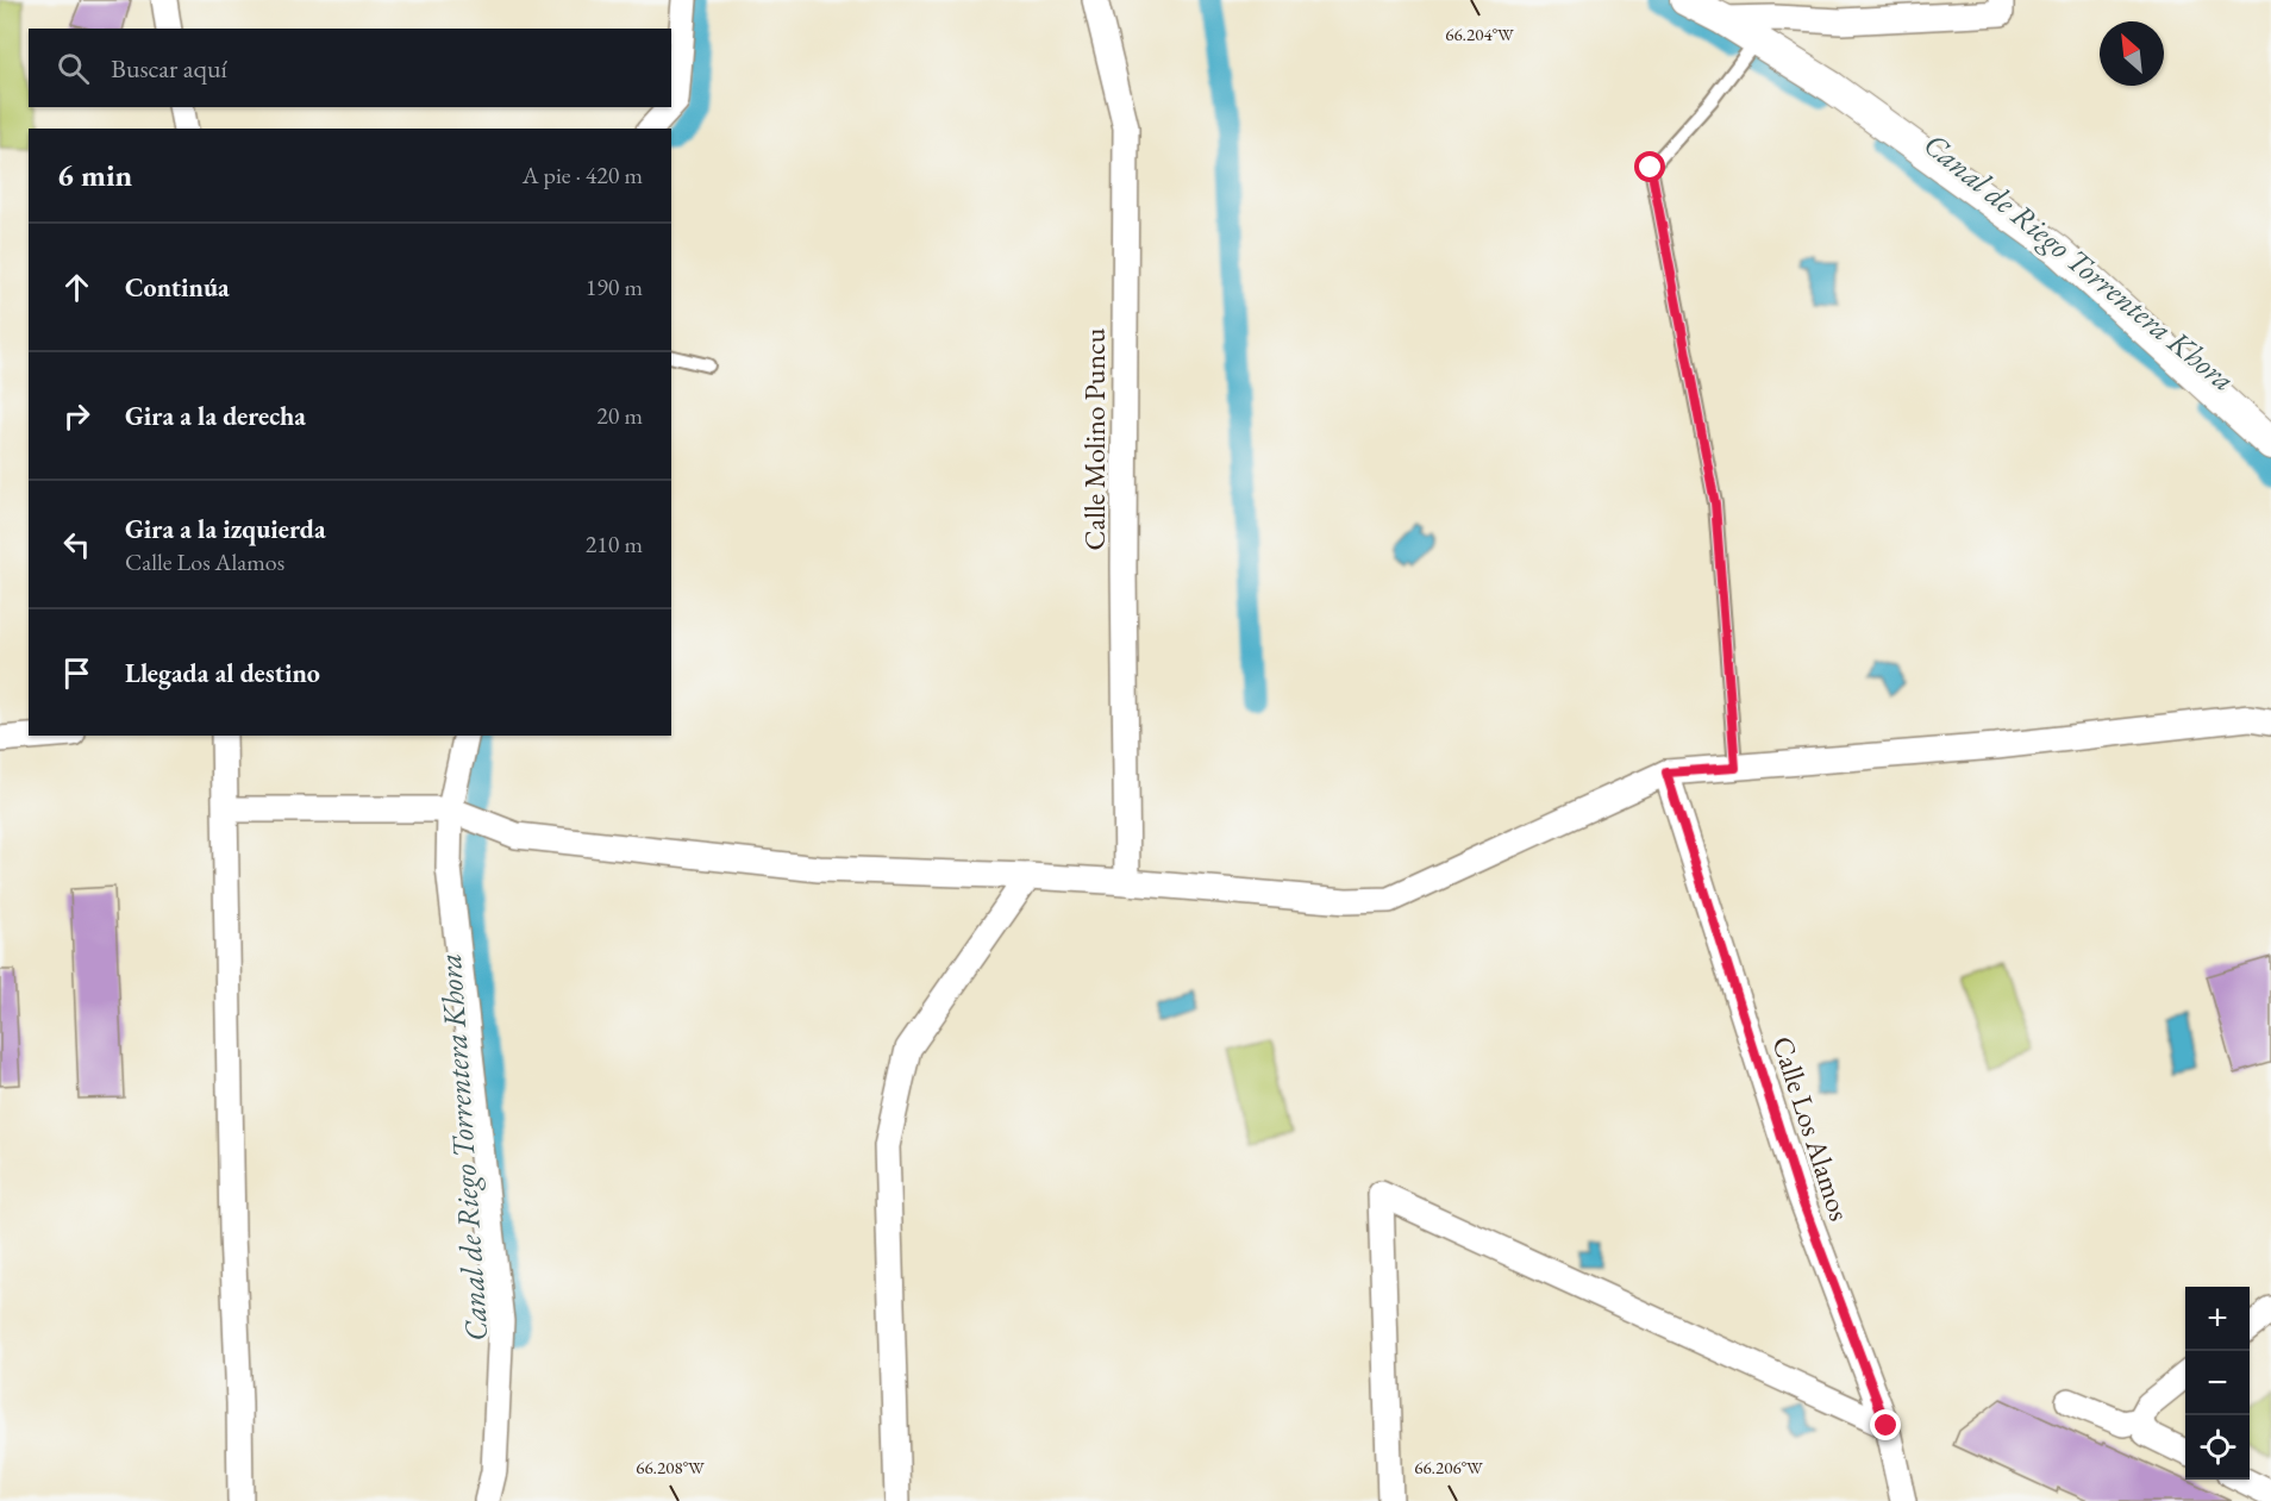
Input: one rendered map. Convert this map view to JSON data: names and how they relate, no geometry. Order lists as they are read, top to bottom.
{
  "streets": {
    "street": ["Calle Molino Puncu", "Calle Los Alamos"]
  },
  "water": ["Canal de Riego Torrentera Khora"],
  "north": "top left",
  "page": {
    "search": "Buscar aquí",
    "heading": ["6 min", "A pie · 420 m"],
    "list": [
      ["Continúa", "190 m"],
      ["Gira a la derecha", "20 m"],
      ["Gira a la izquierda", "Calle Los Alamos", "210 m"],
      "Llegada al destino"
    ],
    "map_buttons": ["+", "−"]
  },
  "coordinates": ["66.204°W", "66.208°W", "66.206°W"]
}
